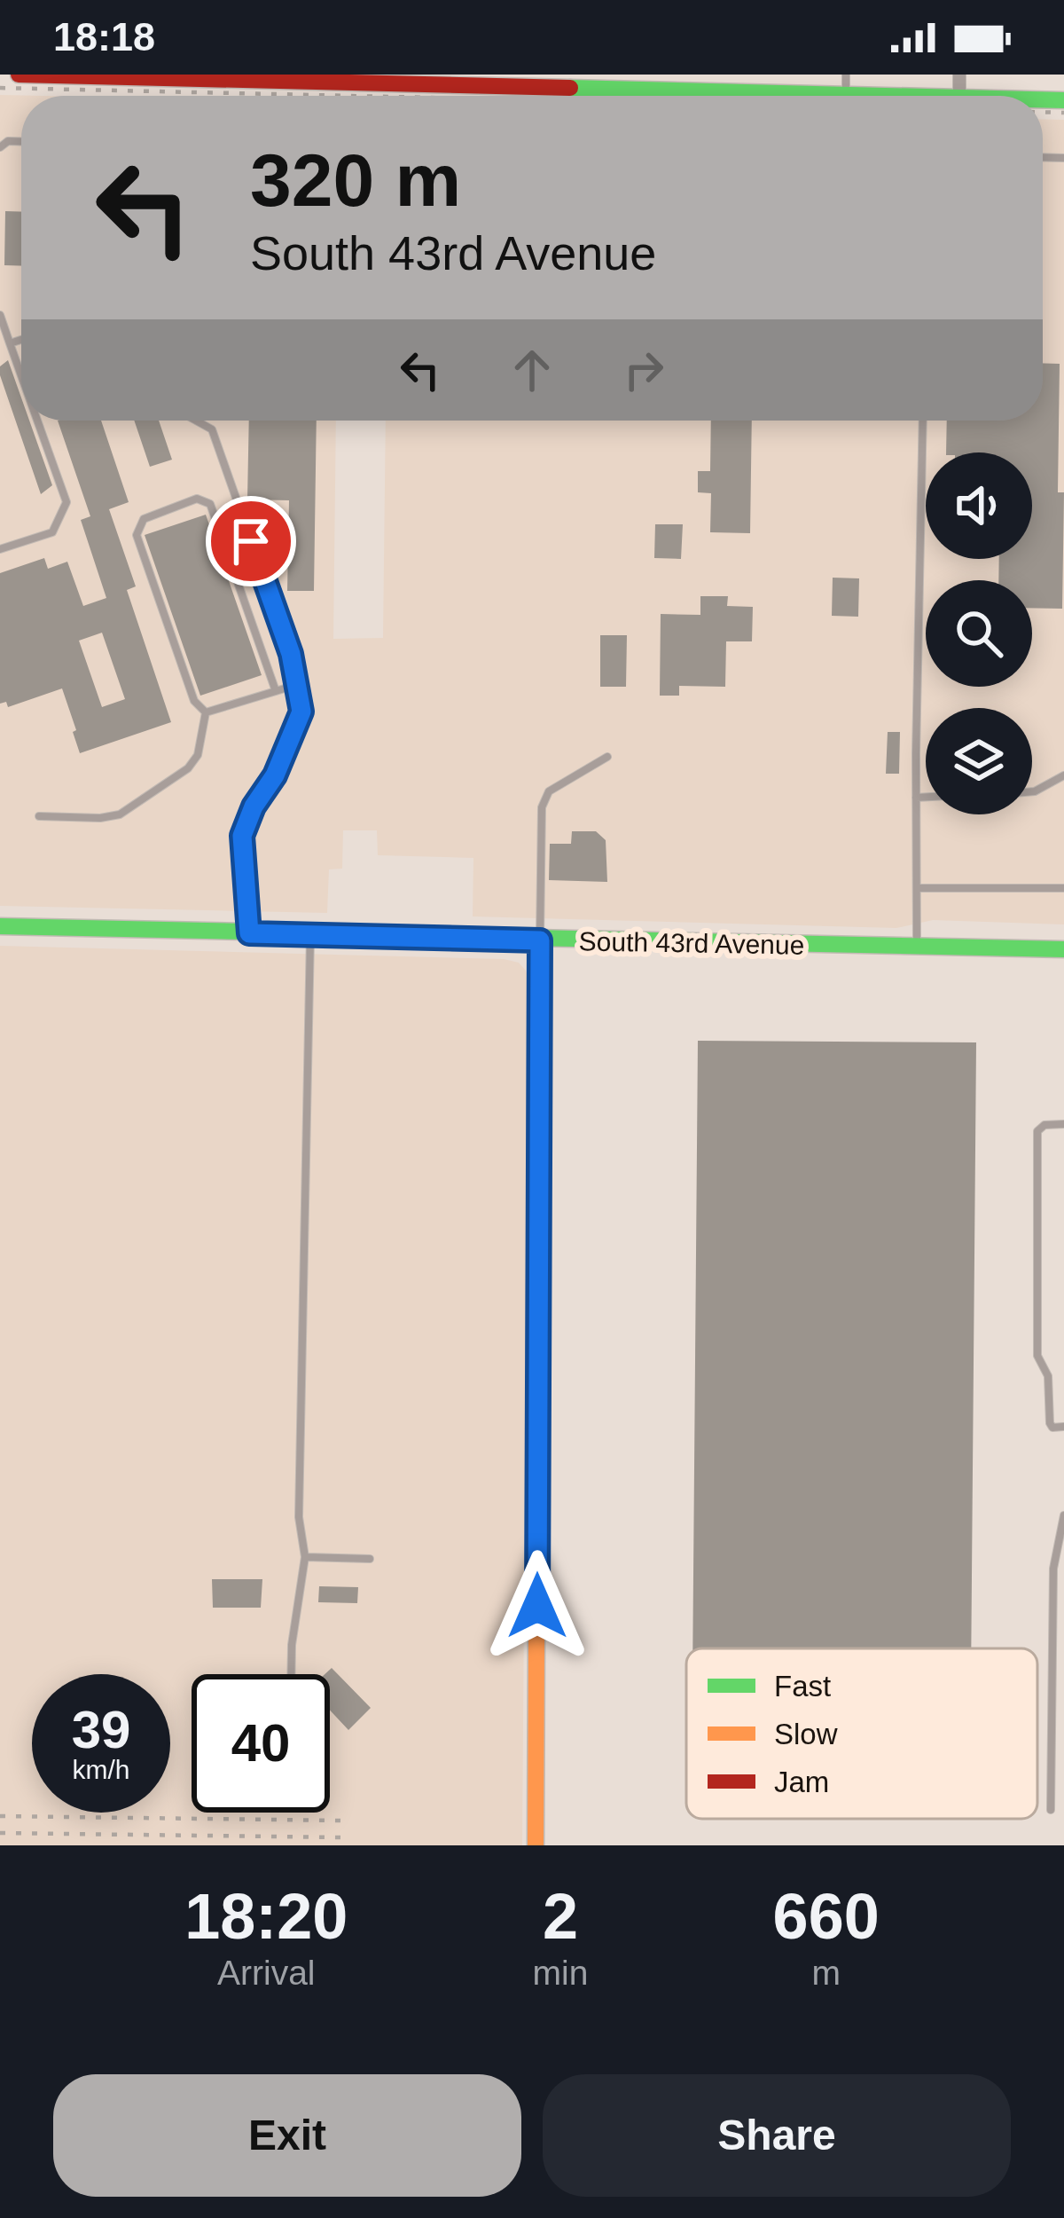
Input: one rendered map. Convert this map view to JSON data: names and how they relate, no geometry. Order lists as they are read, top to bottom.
{
  "streets": {
    "street": ["South 43rd Avenue"]
  },
  "legend": ["Fast", "Slow", "Jam"],
  "page": {
    "status": "18:18",
    "turn": ["320 m", "South 43rd Avenue"],
    "speed": "39 km/h",
    "limit": "40",
    "eta": [
      "18:20",
      "Arrival",
      "2",
      "min",
      "660",
      "m"
    ],
    "buttons": ["Exit", "Share"]
  }
}
